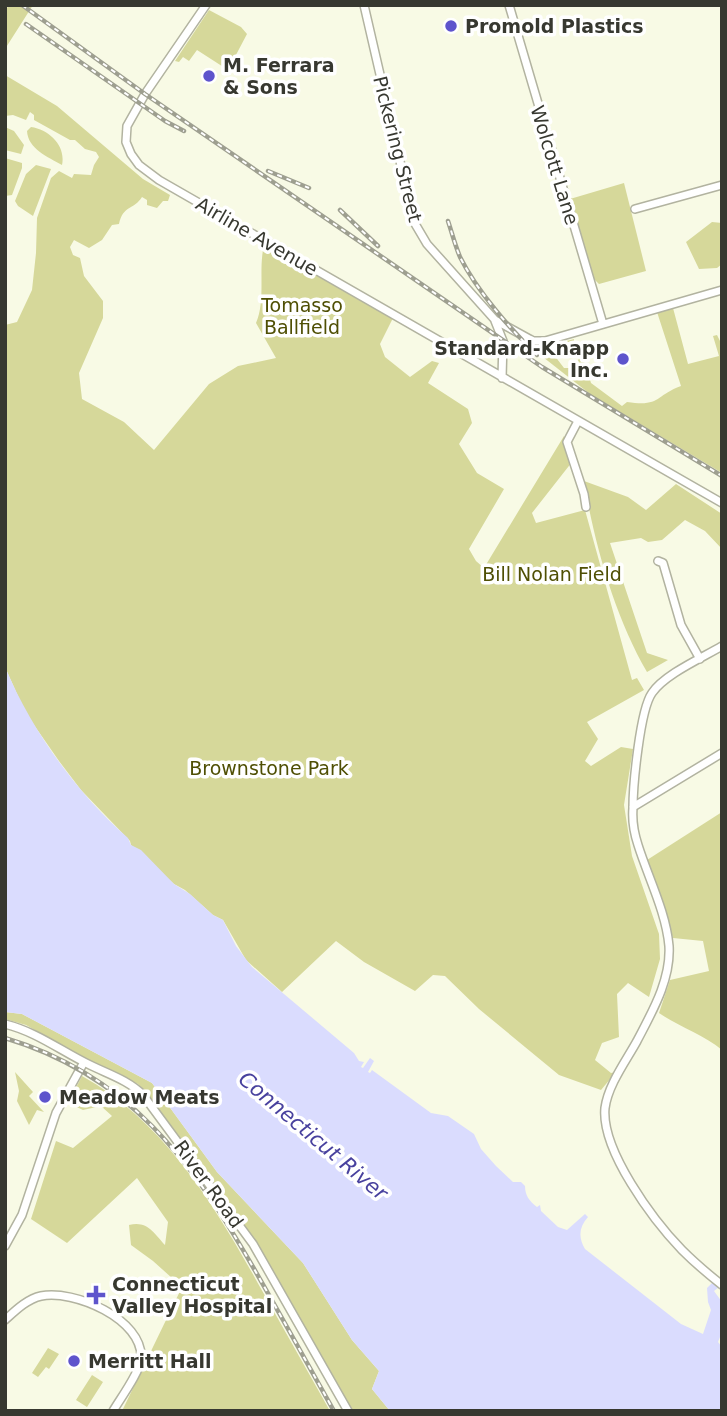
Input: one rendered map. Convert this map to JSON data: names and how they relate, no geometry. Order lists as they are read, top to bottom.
{
  "streets": {
    "street": [
      "Pickering Street",
      "Wolcott Lane",
      "Airline Avenue",
      "River Road"
    ]
  },
  "crossings": [
    ["Pickering Street", "Wolcott Lane"]
  ],
  "water": ["Connecticut River"],
  "parks": ["Tomasso Ballfield", "Bill Nolan Field", "Brownstone Park"],
  "places": {
    "other": [
      "Promold Plastics",
      "M. Ferrara & Sons",
      "Standard-Knapp Inc.",
      "Meadow Meats",
      "Merritt Hall"
    ],
    "health": ["Connecticut Valley Hospital"]
  }
}
